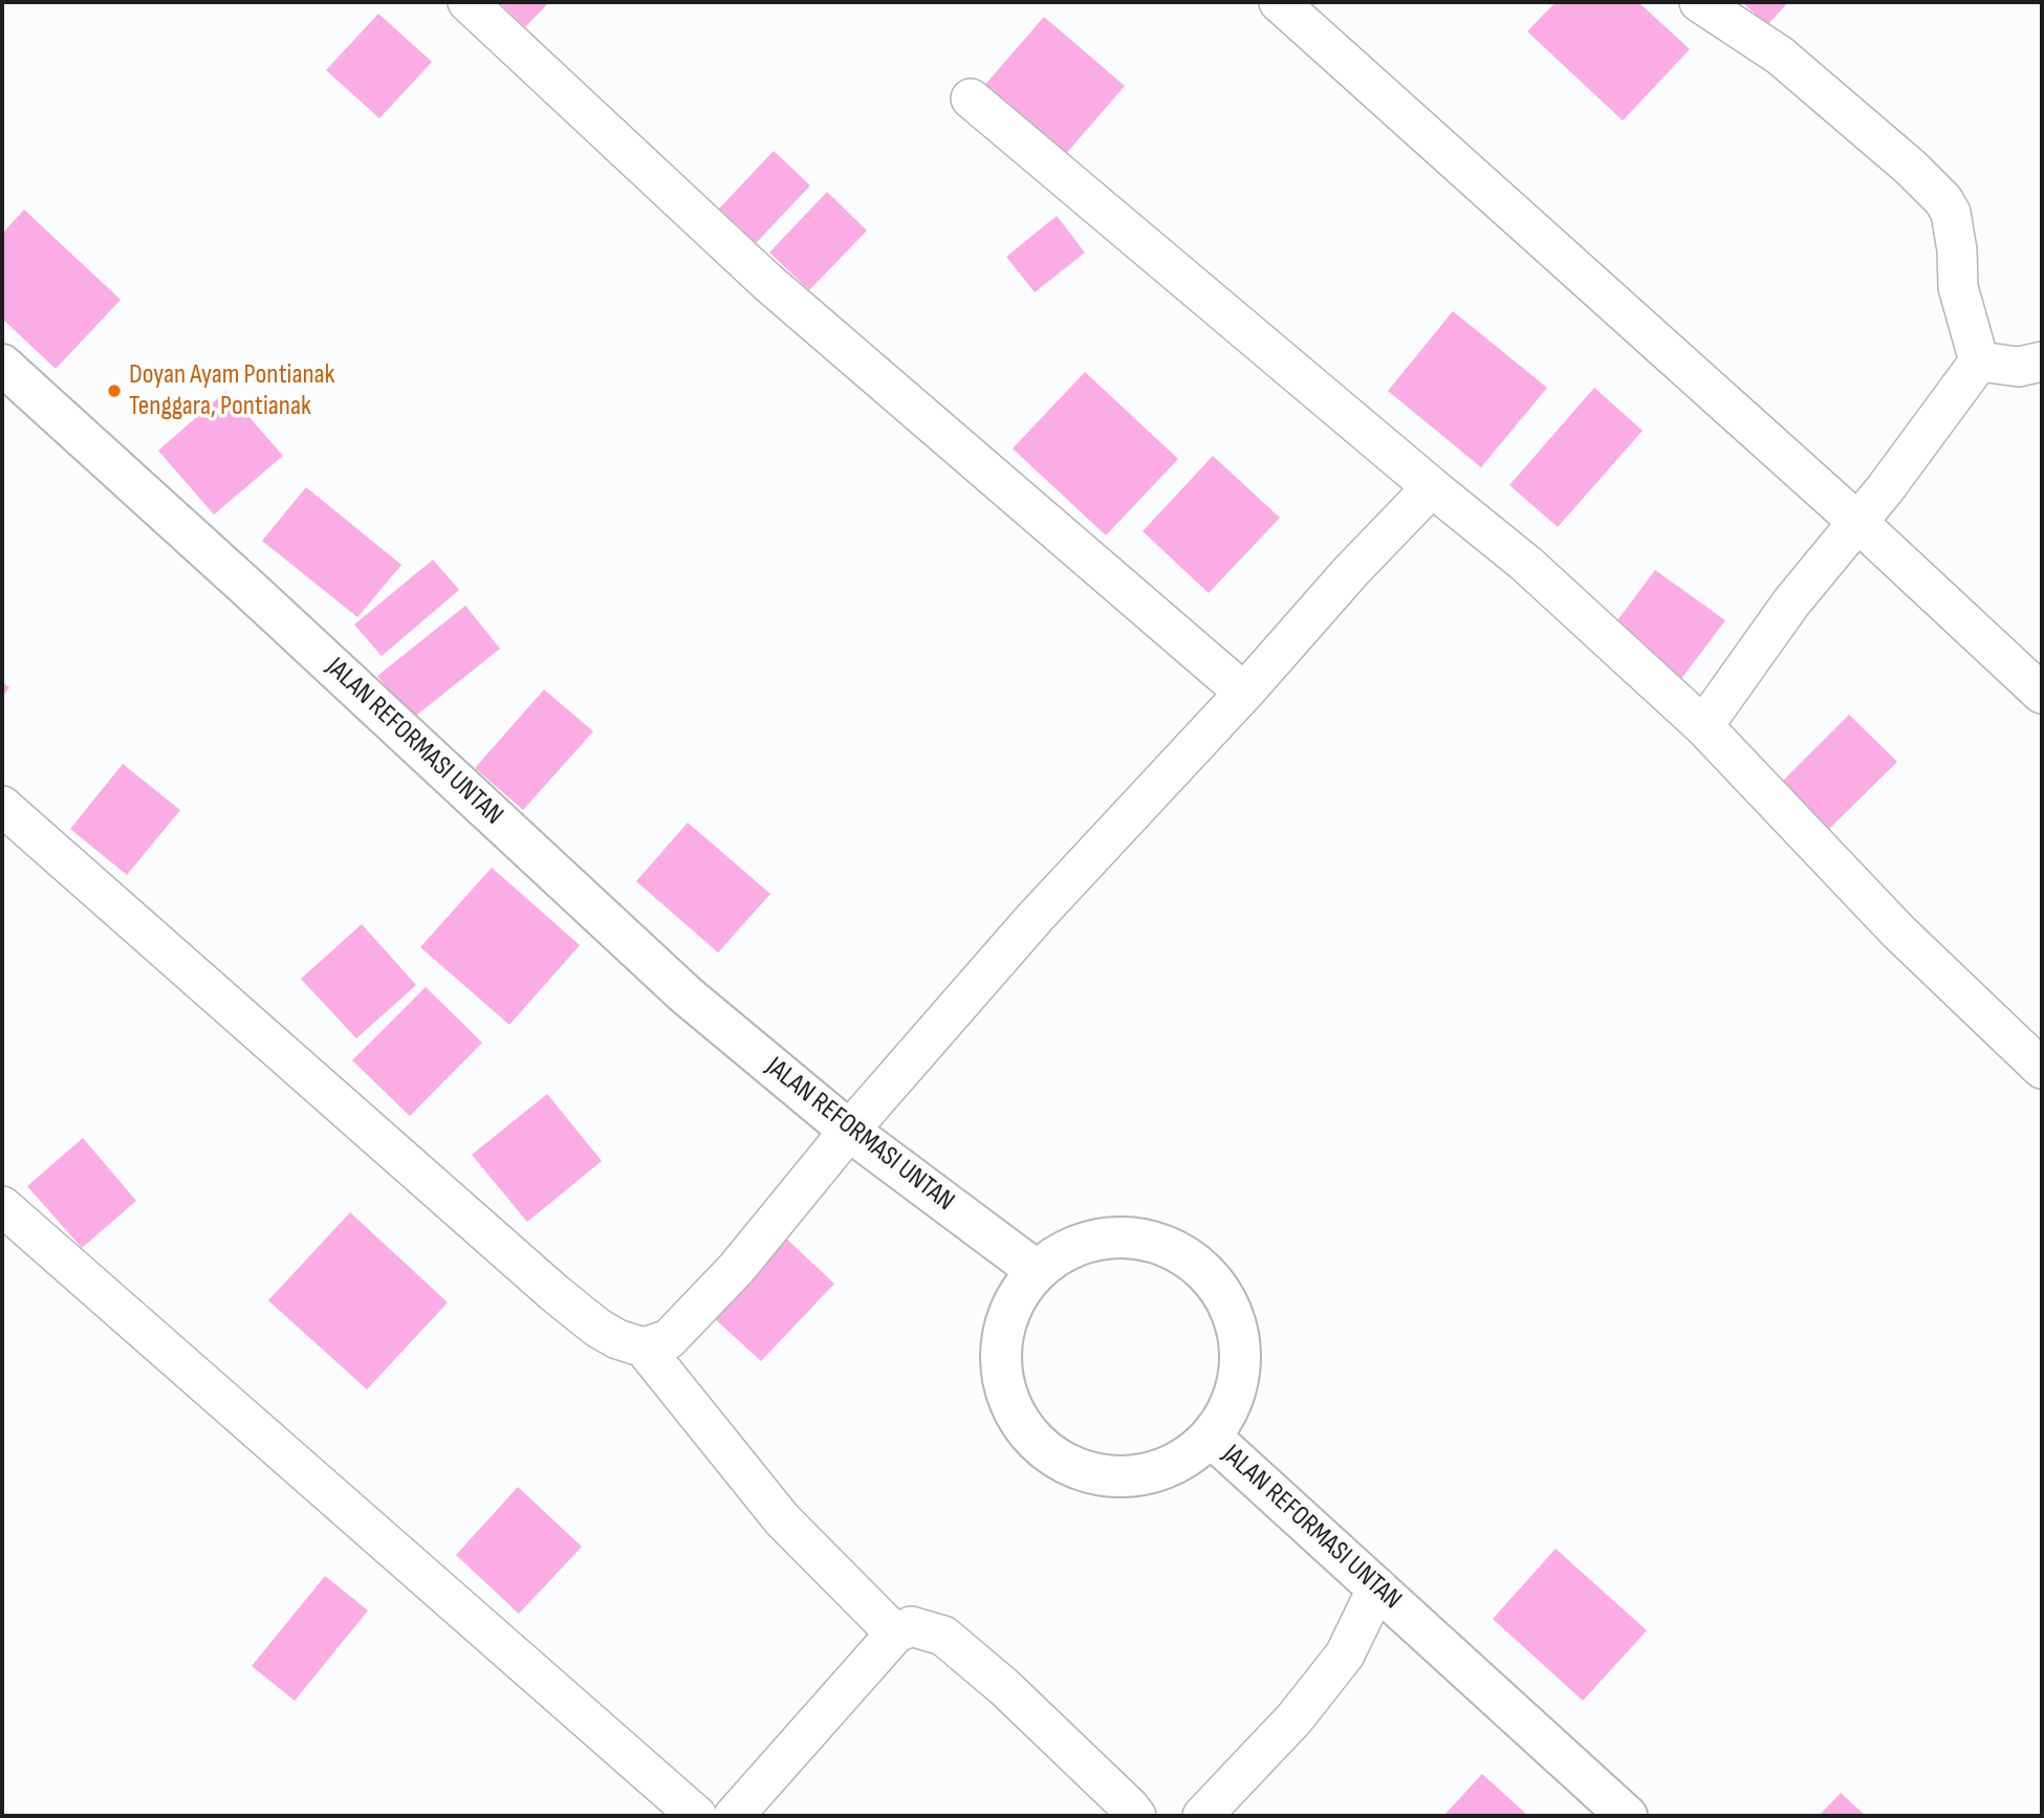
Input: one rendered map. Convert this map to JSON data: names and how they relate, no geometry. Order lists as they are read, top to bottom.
{
  "streets": {
    "street": ["JALAN REFORMASI UNTAN"]
  },
  "places": ["Doyan Ayam Pontianak Tenggara, Pontianak"]
}
